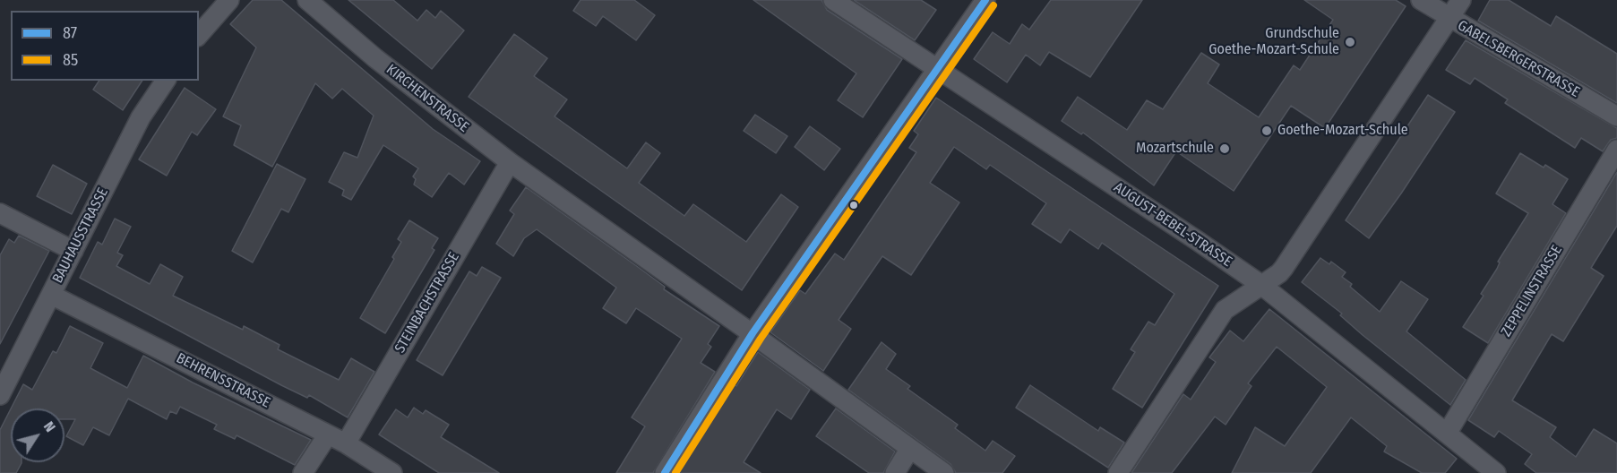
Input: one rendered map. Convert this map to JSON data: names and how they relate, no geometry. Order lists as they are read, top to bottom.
{
  "streets": {
    "street": [
      "GABELSBERGERSTRASSE",
      "KIRCHENSTRASSE",
      "AUGUST-BEBEL-STRASSE",
      "BAUHAUSSTRASSE",
      "ZEPPELINSTRASSE",
      "STEINBACHSTRASSE",
      "BEHRENSSTRASSE"
    ]
  },
  "crossings": [
    ["KIRCHENSTRASSE", "STEINBACHSTRASSE"],
    ["AUGUST-BEBEL-STRASSE", "ZEPPELINSTRASSE"],
    ["BAUHAUSSTRASSE", "BEHRENSSTRASSE"],
    ["STEINBACHSTRASSE", "BEHRENSSTRASSE"]
  ],
  "places": ["Grundschule Goethe-Mozart-Schule", "Goethe-Mozart-Schule", "Mozartschule"],
  "lines": ["transit line 87", "transit line 85"],
  "legend": ["87", "85"],
  "north": "top right"
}
